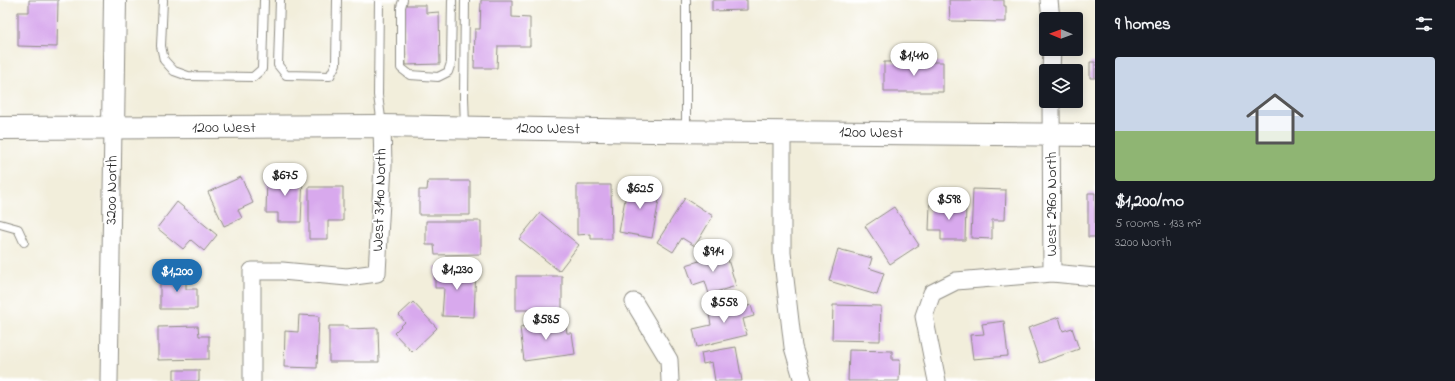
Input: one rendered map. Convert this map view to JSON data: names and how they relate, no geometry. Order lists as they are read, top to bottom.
{
  "streets": {
    "main road": ["1200 West", "3200 North"],
    "street": ["West 3140 North", "West 2960 North"]
  },
  "crossings": [
    ["1200 West", "3200 North"],
    ["1200 West", "West 3140 North"],
    ["1200 West", "West 2960 North"]
  ],
  "north": "left",
  "page": {
    "heading": "9 homes",
    "price": [
      "$1,410",
      "$675",
      "$625",
      "$598",
      "$914",
      "$1,230",
      "$1,200",
      "$558",
      "$585"
    ],
    "list": [
      {
        "name": "$1,200/mo",
        "note": "5 rooms · 133 m² · 3200 North"
      }
    ]
  }
}
